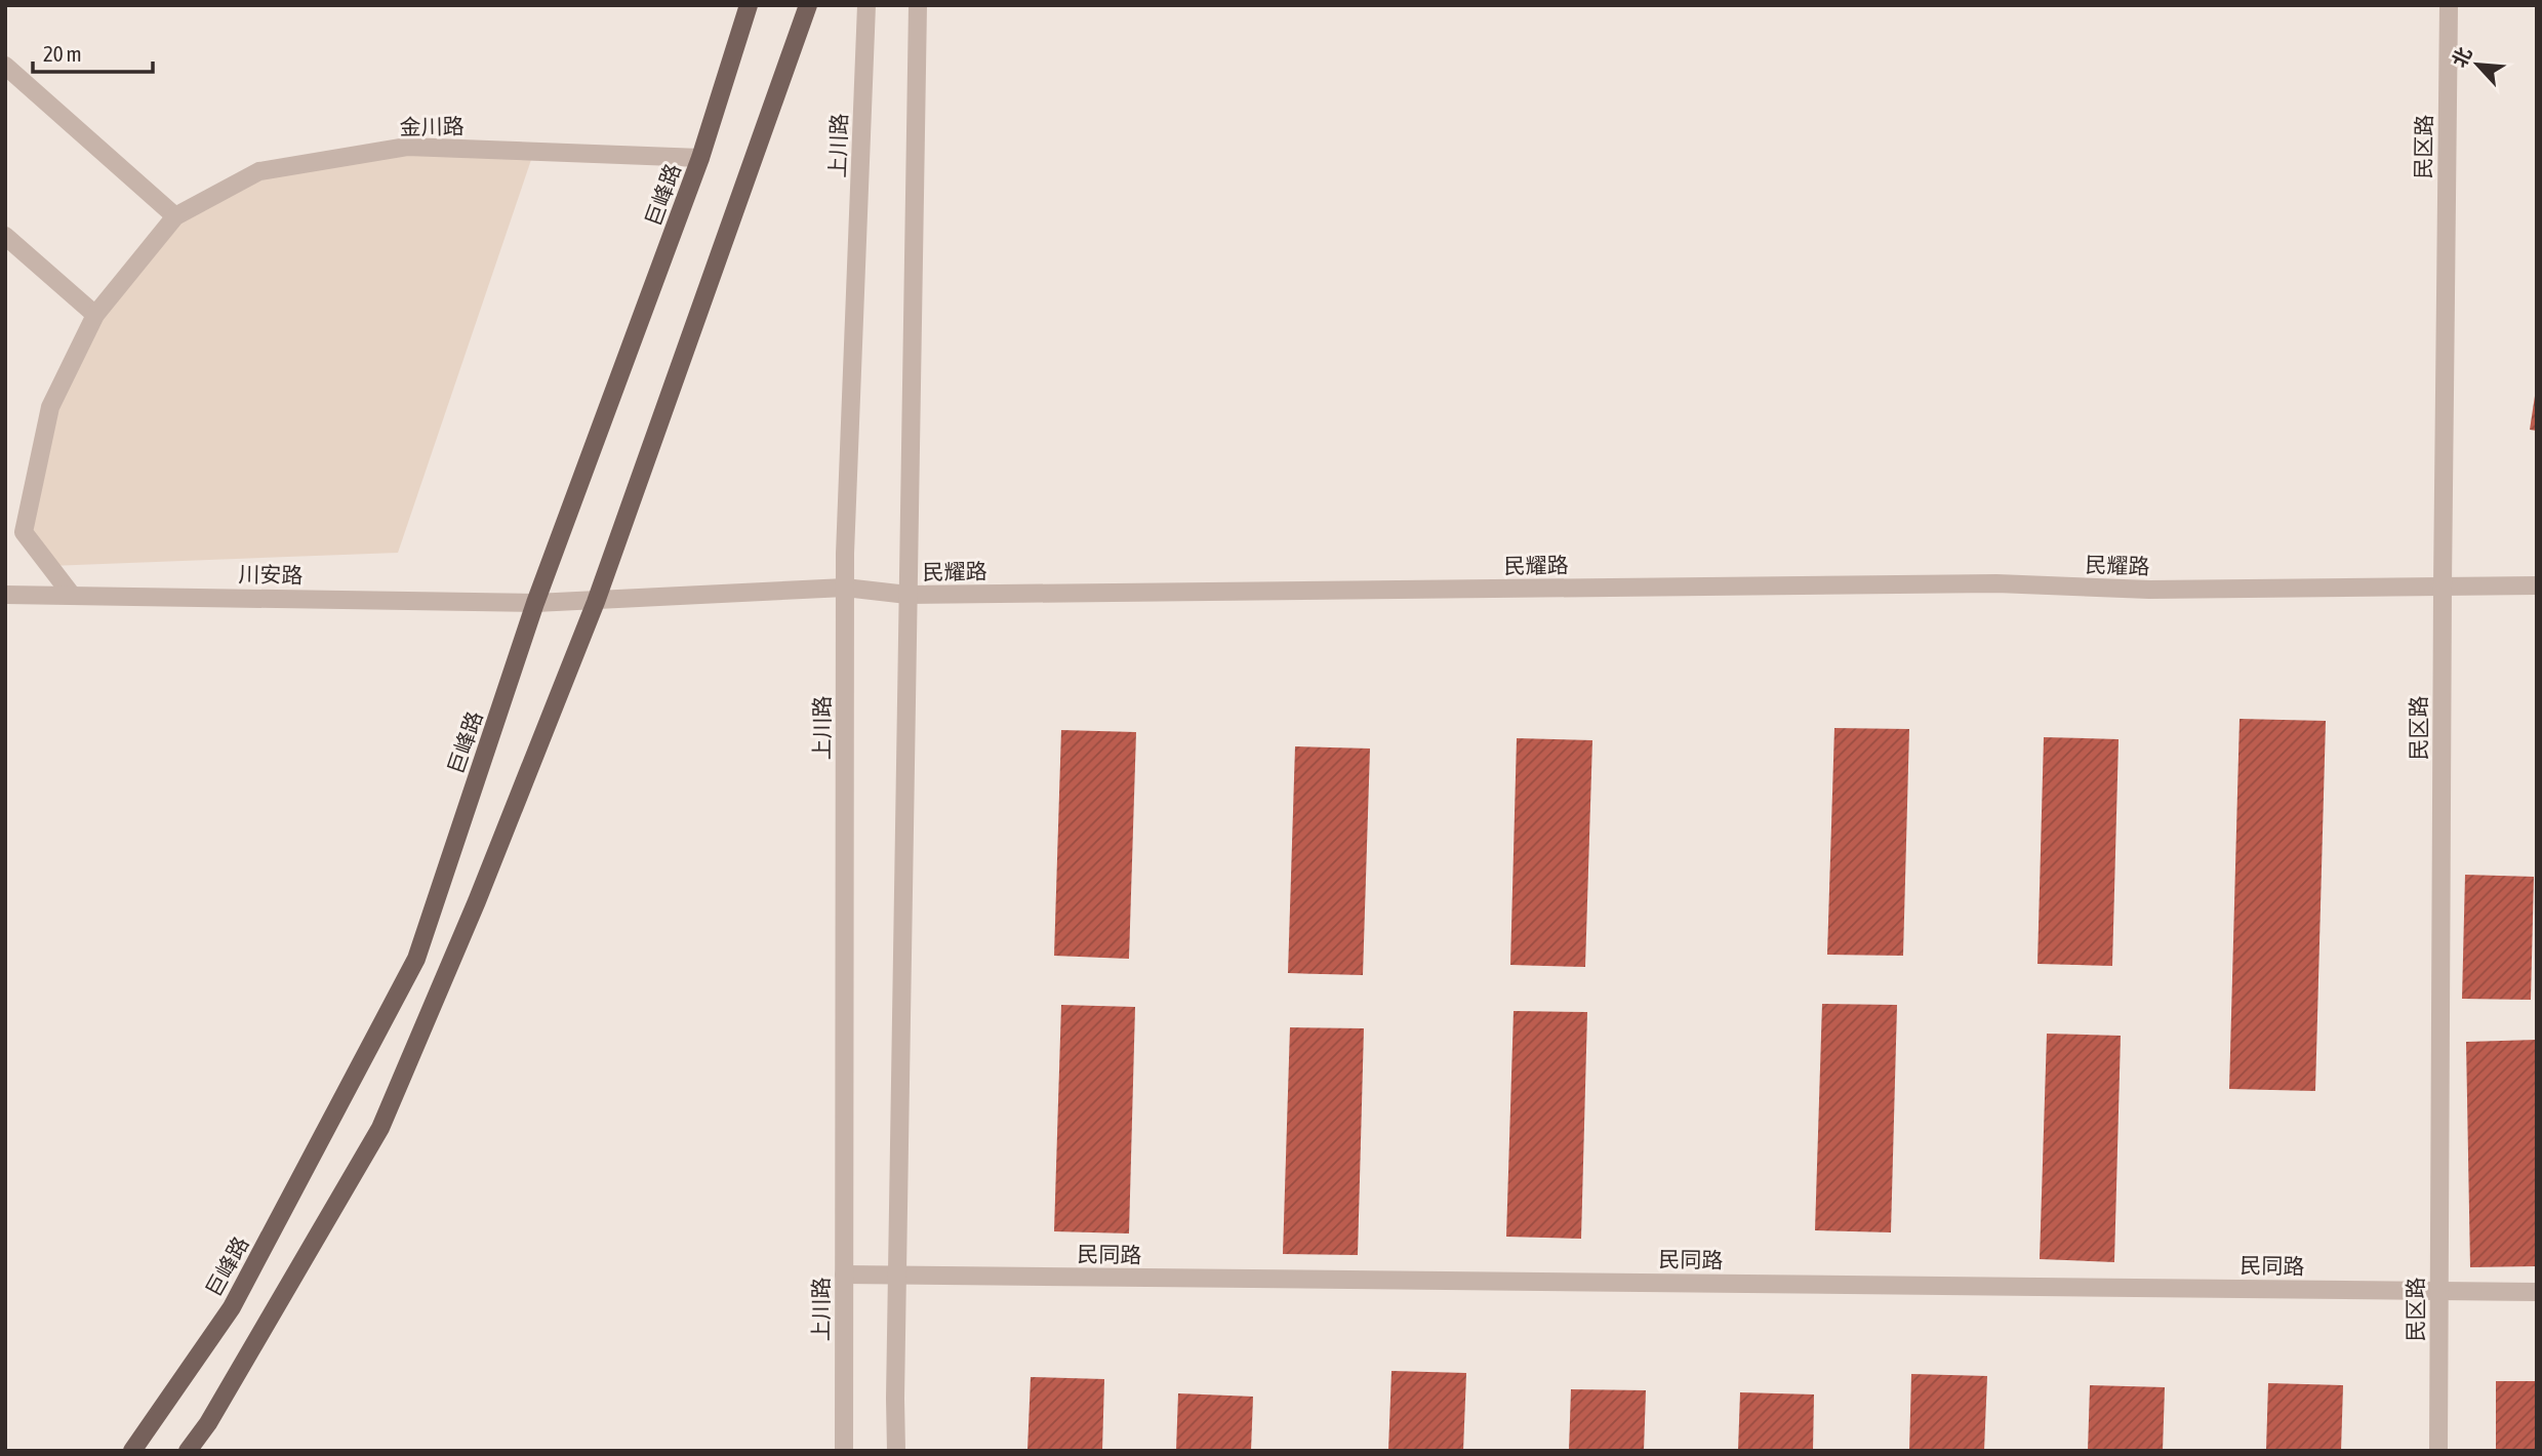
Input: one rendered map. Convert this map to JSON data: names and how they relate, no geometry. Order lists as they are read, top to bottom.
{
  "streets": {
    "main road": ["巨峰路"],
    "street": [
      "金川路",
      "上川路",
      "民区路",
      "民耀路",
      "川安路",
      "民同路"
    ]
  },
  "crossings": [
    ["金川路", "巨峰路"],
    ["金川路", "川安路"],
    ["上川路", "民耀路"],
    ["上川路", "民同路"],
    ["民区路", "民耀路"],
    ["民区路", "民同路"],
    ["巨峰路", "民耀路"],
    ["巨峰路", "川安路"],
    ["民耀路", "川安路"]
  ],
  "scale_bar": "20 m",
  "north": "top left"
}
